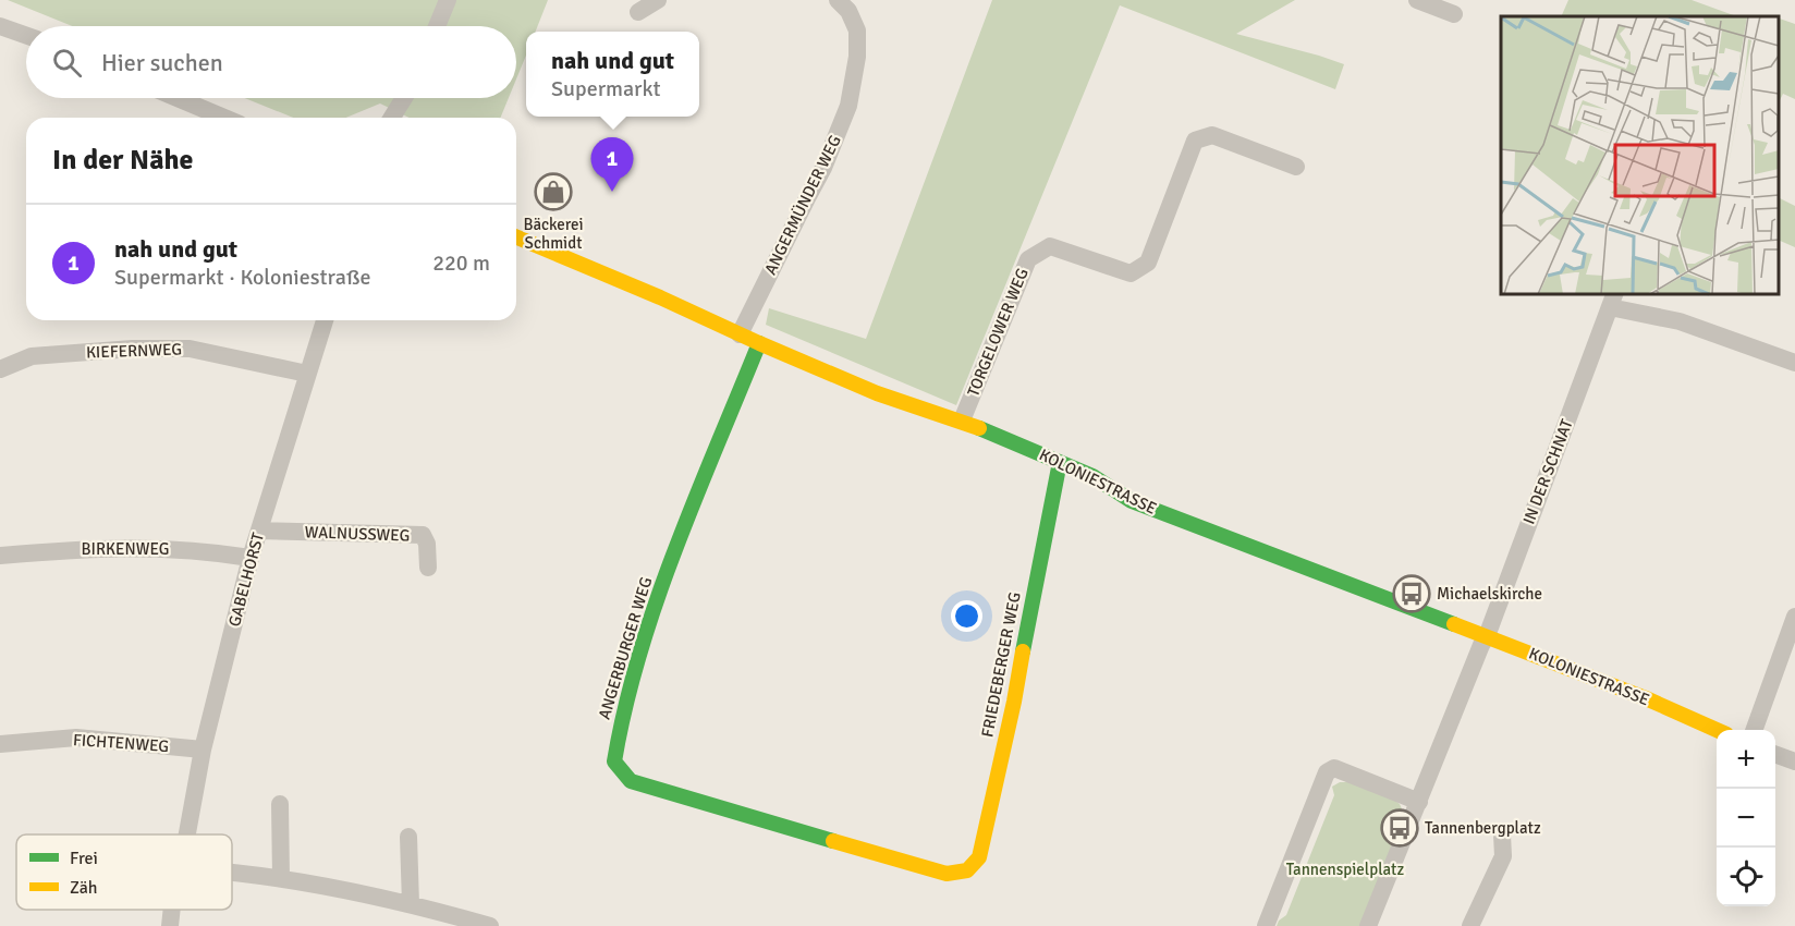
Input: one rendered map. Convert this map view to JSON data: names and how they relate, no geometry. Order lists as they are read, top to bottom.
{
  "streets": {
    "street": [
      "ANGERMÜNDER WEG",
      "TORGELOWER WEG",
      "KIEFERNWEG",
      "IN DER SCHNAT",
      "KOLONIESTRASSE",
      "WALNUSSWEG",
      "BIRKENWEG",
      "GABELHORST",
      "ANGERBURGER WEG",
      "FRIEDEBERGER WEG",
      "FICHTENWEG"
    ]
  },
  "crossings": [
    ["ANGERMÜNDER WEG", "KOLONIESTRASSE"],
    ["TORGELOWER WEG", "KOLONIESTRASSE"],
    ["KIEFERNWEG", "GABELHORST"],
    ["IN DER SCHNAT", "KOLONIESTRASSE"],
    ["KOLONIESTRASSE", "ANGERBURGER WEG"],
    ["KOLONIESTRASSE", "FRIEDEBERGER WEG"],
    ["WALNUSSWEG", "GABELHORST"],
    ["BIRKENWEG", "GABELHORST"],
    ["GABELHORST", "FICHTENWEG"],
    ["ANGERBURGER WEG", "FRIEDEBERGER WEG"]
  ],
  "parks": ["Tannenspielplatz"],
  "places": {
    "shop": ["Bäckerei Schmidt"],
    "bus stop": ["Michaelskirche", "Tannenbergplatz"]
  },
  "legend": ["Frei", "Zäh"],
  "page": {
    "search": "Hier suchen",
    "popup": ["nah und gut", "Supermarkt"],
    "heading": "In der Nähe",
    "pins": "1",
    "list": [
      {
        "mark": "1",
        "name": "nah und gut",
        "note": "Supermarkt · Koloniestraße",
        "value": "220 m"
      }
    ],
    "map_buttons": ["+", "−"]
  }
}
